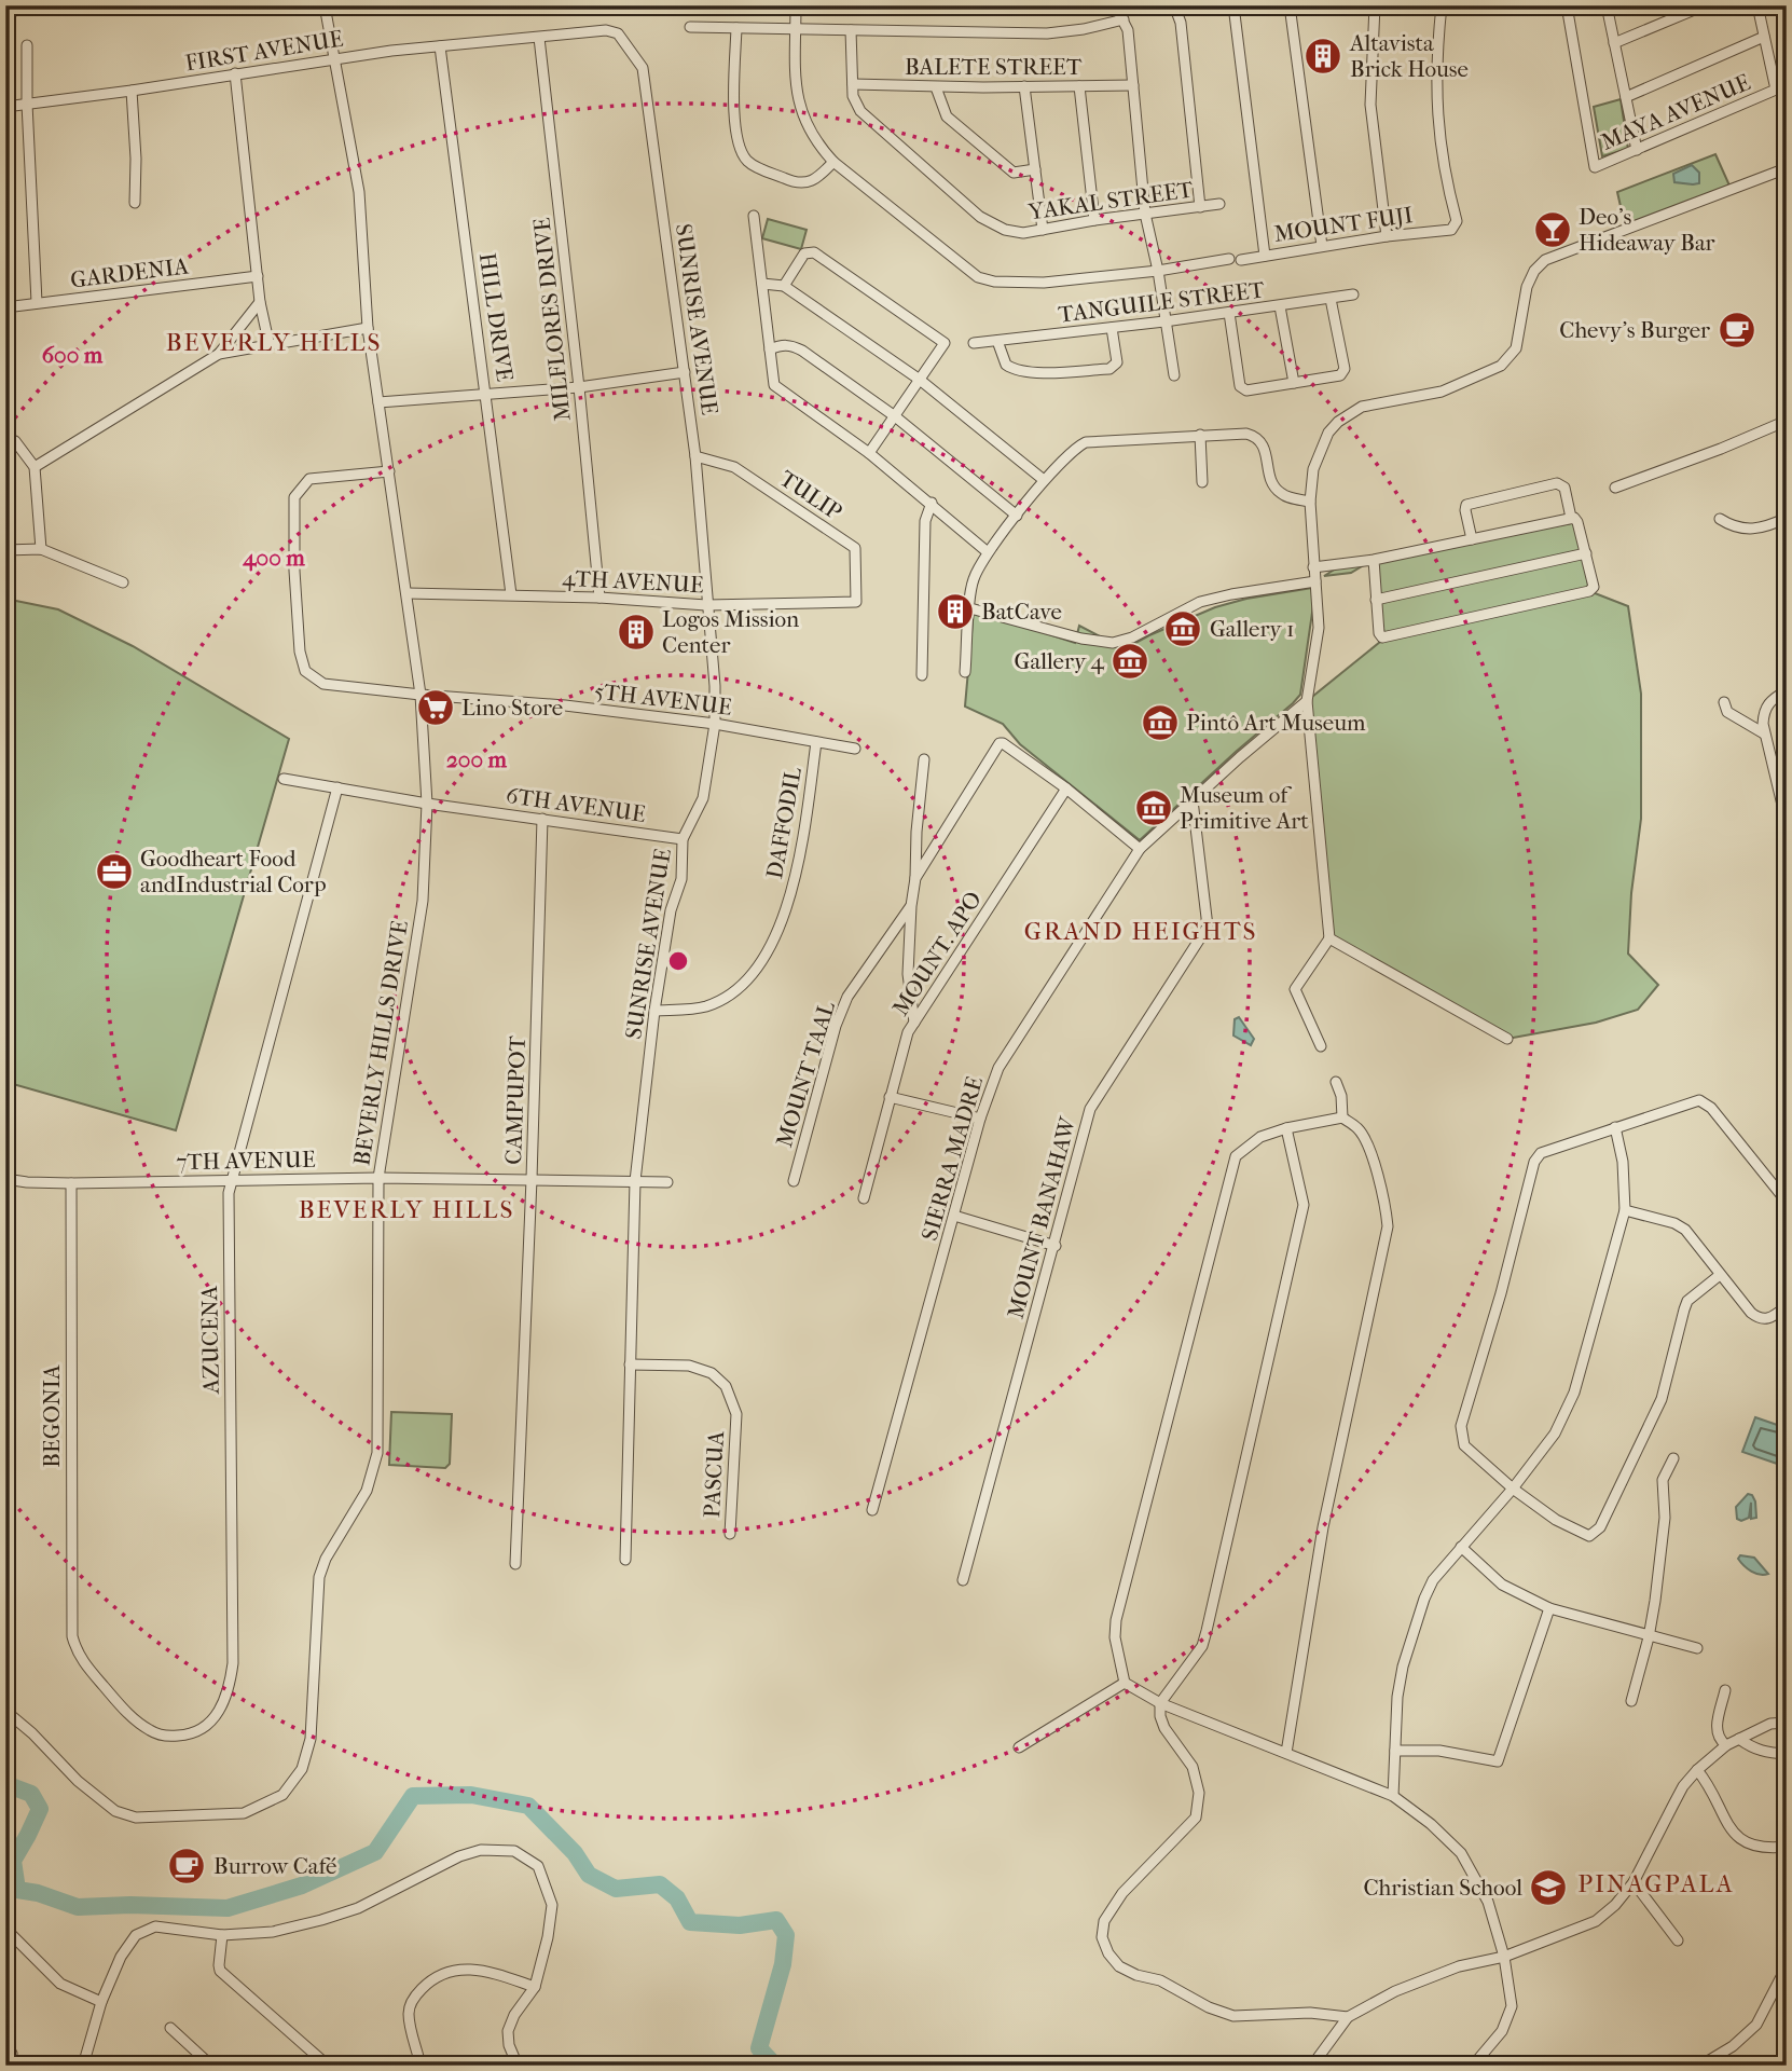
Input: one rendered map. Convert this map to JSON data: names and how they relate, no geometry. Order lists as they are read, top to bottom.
{
  "streets": {
    "street": [
      "FIRST AVENUE",
      "BALETE STREET",
      "MAYA AVENUE",
      "YAKAL STREET",
      "MOUNT FUJI",
      "GARDENIA",
      "TANGUILE STREET",
      "HILL DRIVE",
      "MILFLORES DRIVE",
      "SUNRISE AVENUE",
      "TULIP",
      "4TH AVENUE",
      "5TH AVENUE",
      "6TH AVENUE",
      "DAFFODIL",
      "MOUNT. APO",
      "BEVERLY HILLS DRIVE",
      "MOUNT TAAL",
      "CAMPUPOT",
      "SIERRA MADRE",
      "7TH AVENUE",
      "MOUNT BANAHAW",
      "AZUCENA",
      "BEGONIA",
      "PASCUA"
    ]
  },
  "crossings": [
    ["FIRST AVENUE", "HILL DRIVE"],
    ["FIRST AVENUE", "MILFLORES DRIVE"],
    ["FIRST AVENUE", "SUNRISE AVENUE"],
    ["FIRST AVENUE", "BEVERLY HILLS DRIVE"],
    ["BALETE STREET", "YAKAL STREET"],
    ["HILL DRIVE", "4TH AVENUE"],
    ["MILFLORES DRIVE", "4TH AVENUE"],
    ["SUNRISE AVENUE", "TULIP"],
    ["SUNRISE AVENUE", "4TH AVENUE"],
    ["SUNRISE AVENUE", "5TH AVENUE"],
    ["SUNRISE AVENUE", "6TH AVENUE"],
    ["SUNRISE AVENUE", "DAFFODIL"],
    ["SUNRISE AVENUE", "7TH AVENUE"],
    ["SUNRISE AVENUE", "PASCUA"],
    ["TULIP", "4TH AVENUE"],
    ["4TH AVENUE", "BEVERLY HILLS DRIVE"],
    ["5TH AVENUE", "DAFFODIL"],
    ["5TH AVENUE", "BEVERLY HILLS DRIVE"],
    ["6TH AVENUE", "BEVERLY HILLS DRIVE"],
    ["6TH AVENUE", "CAMPUPOT"],
    ["6TH AVENUE", "AZUCENA"],
    ["BEVERLY HILLS DRIVE", "7TH AVENUE"],
    ["CAMPUPOT", "7TH AVENUE"],
    ["SIERRA MADRE", "MOUNT BANAHAW"],
    ["7TH AVENUE", "AZUCENA"],
    ["7TH AVENUE", "BEGONIA"],
    ["AZUCENA", "BEGONIA"]
  ],
  "districts": [
    "BEVERLY HILLS",
    "GRAND HEIGHTS",
    "BEVERLY HILLS",
    "PINAGPALA"
  ],
  "places": {
    "building": ["Altavista Brick House", "BatCave", "Logos Mission Center"],
    "bar": ["Deo's Hideaway Bar"],
    "cafe": ["Chevy's Burger", "Burrow Café"],
    "museum": [
      "Gallery 1",
      "Gallery 4",
      "Pintô Art Museum",
      "Museum of Primitive Art"
    ],
    "supermarket": ["Lino Store"],
    "office": ["Goodheart Food andIndustrial Corp"],
    "school or university": ["Christian School"]
  },
  "rings": ["600 m", "400 m", "200 m"]
}
